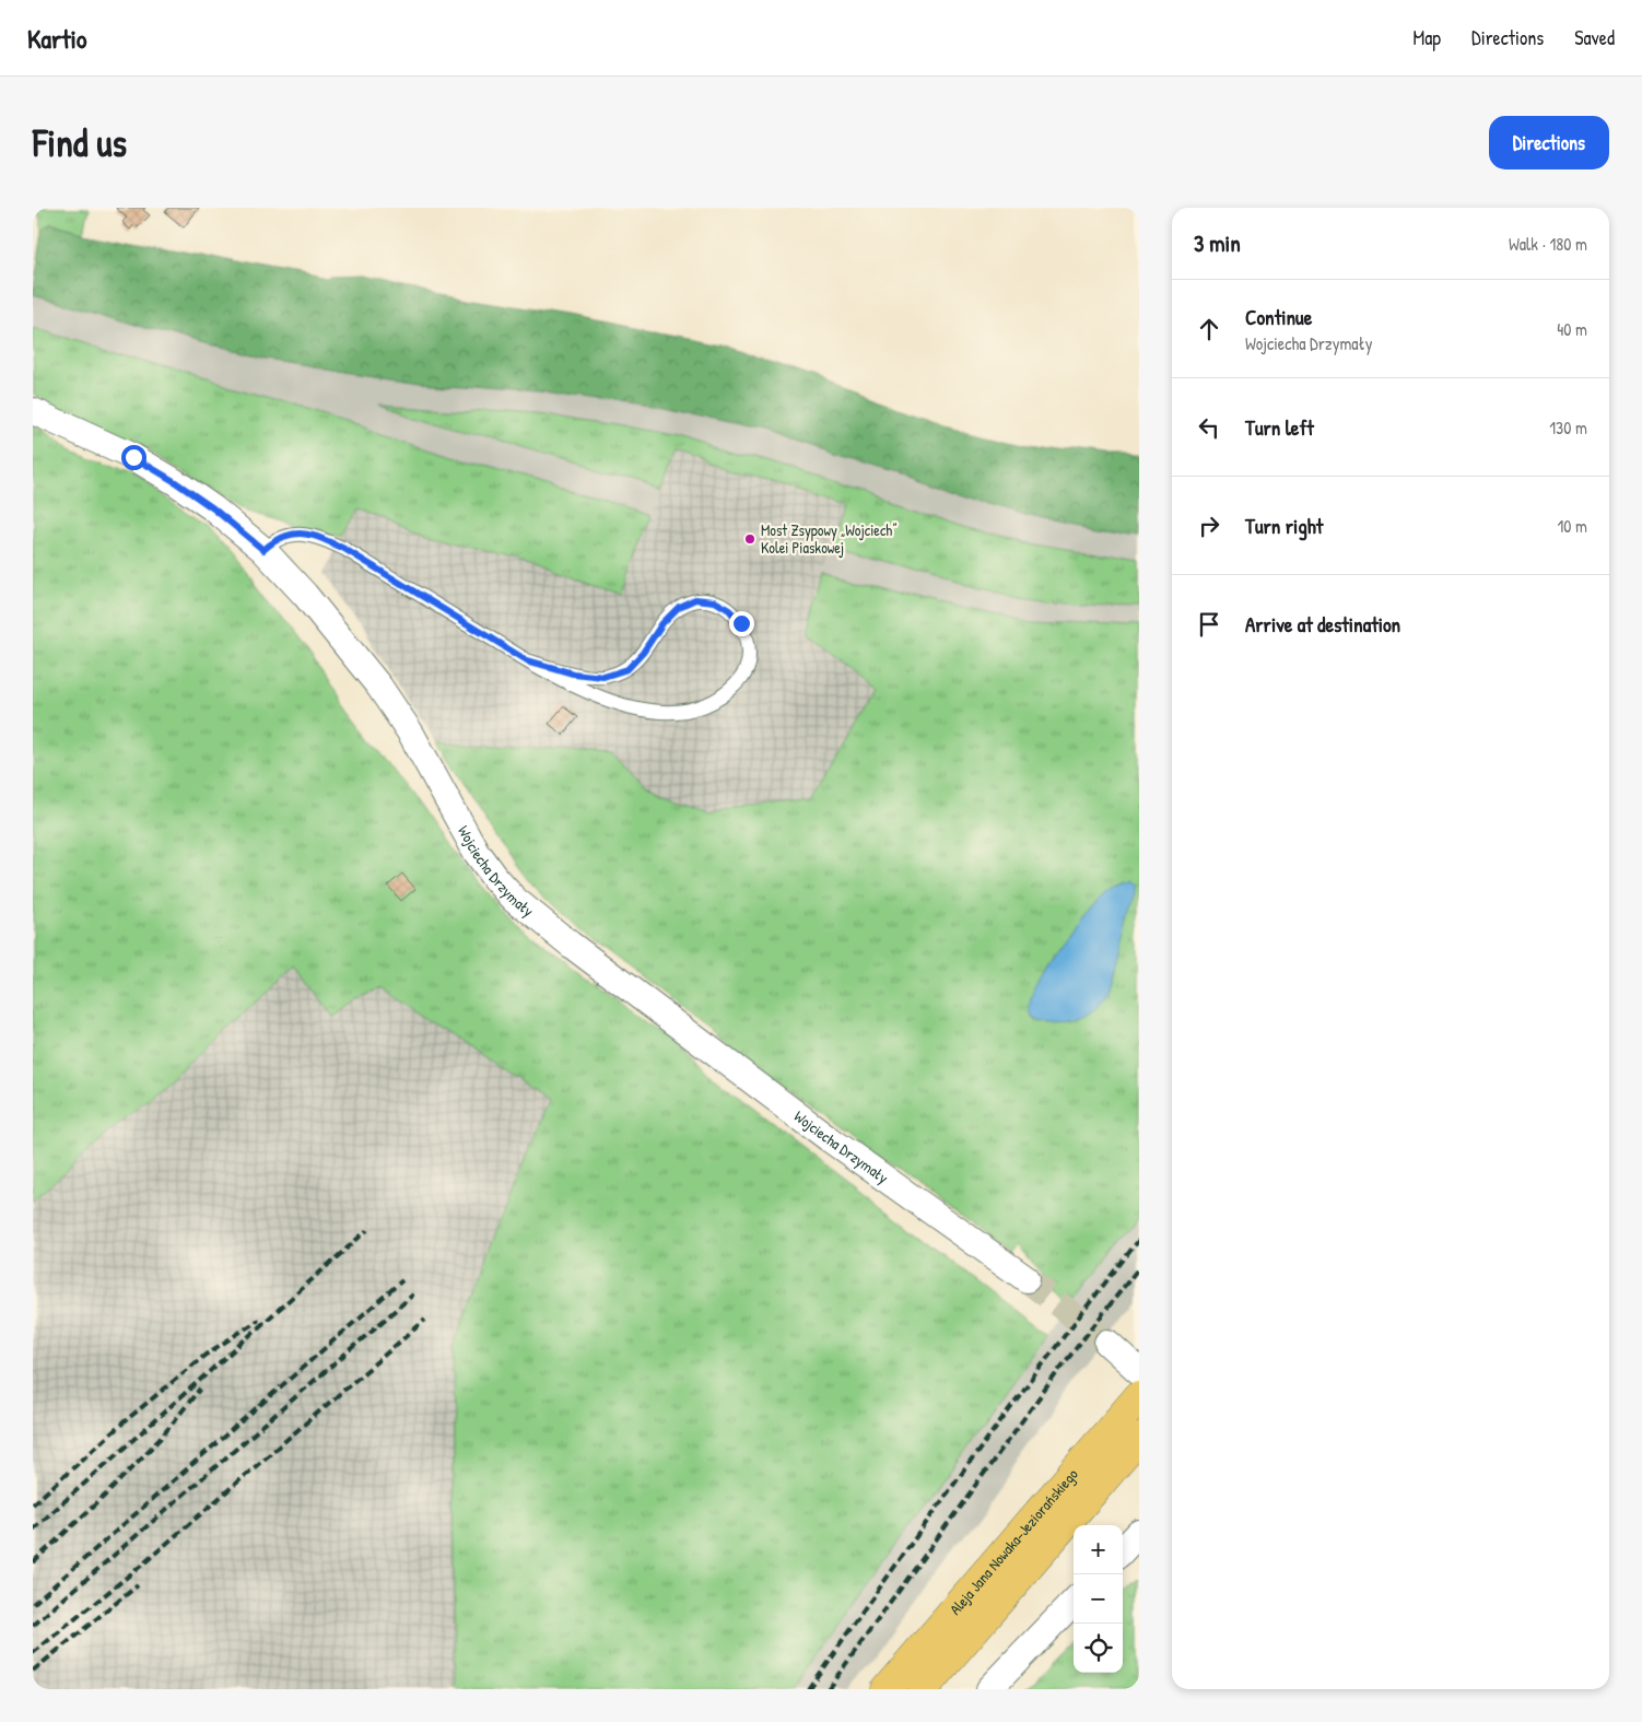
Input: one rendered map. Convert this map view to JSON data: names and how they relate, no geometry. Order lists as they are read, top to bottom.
{
  "streets": {
    "main road": ["Aleja Jana Nowaka-Jeziorańskiego"],
    "street": ["Wojciecha Drzymały"]
  },
  "places": ["Most Zsypowy „Wojciech” Kolei Piaskowej"],
  "page": {
    "header": "Kartio",
    "nav": ["Map", "Directions", "Saved"],
    "buttons": "Directions",
    "title": "Find us",
    "heading": ["3 min", "Walk · 180 m"],
    "list": [
      ["Continue", "Wojciecha Drzymały", "40 m"],
      ["Turn left", "130 m"],
      ["Turn right", "10 m"],
      "Arrive at destination"
    ],
    "map_buttons": ["+", "−"]
  }
}
